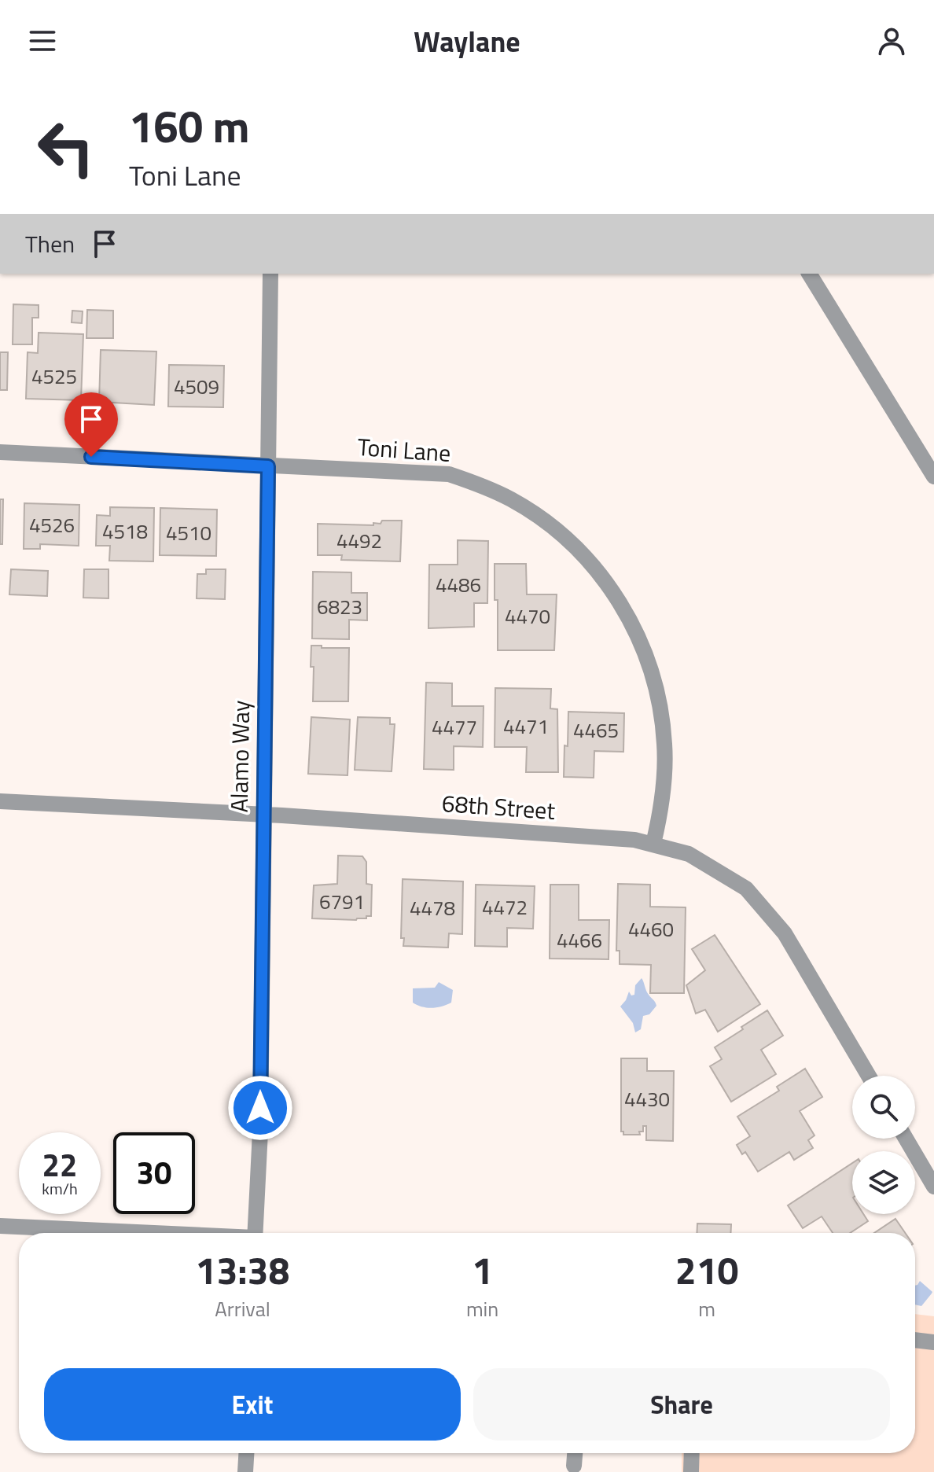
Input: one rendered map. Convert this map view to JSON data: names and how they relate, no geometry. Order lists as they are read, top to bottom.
{
  "streets": {
    "street": ["Toni Lane", "Alamo Way", "68th Street"]
  },
  "crossings": [
    ["Toni Lane", "Alamo Way"],
    ["Toni Lane", "68th Street"],
    ["Alamo Way", "68th Street"]
  ],
  "house_numbers": [
    "4525",
    "4509",
    "4526",
    "4518",
    "4510",
    "4492",
    "4486",
    "6823",
    "4470",
    "4471",
    "4477",
    "4465",
    "6791",
    "4472",
    "4478",
    "4460",
    "4466",
    "4430"
  ],
  "page": {
    "header": "Waylane",
    "turn": ["160 m", "Toni Lane"],
    "then": "Then",
    "speed": "22 km/h",
    "limit": "30",
    "eta": [
      "13:38",
      "Arrival",
      "1",
      "min",
      "210",
      "m"
    ],
    "buttons": ["Exit", "Share"]
  }
}
